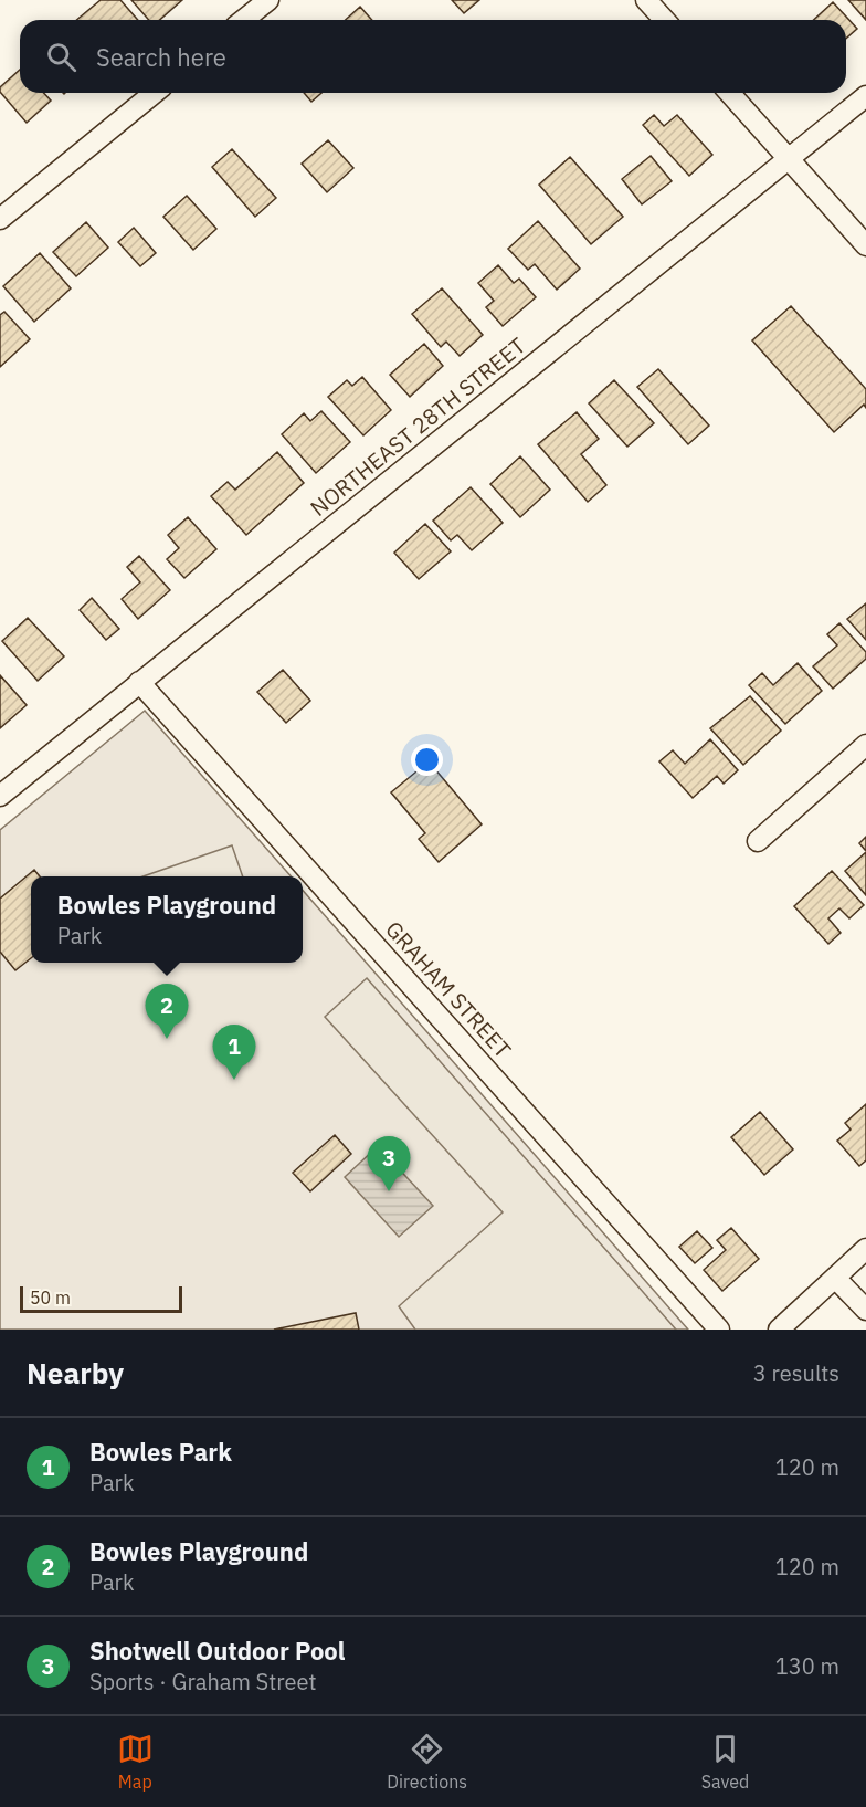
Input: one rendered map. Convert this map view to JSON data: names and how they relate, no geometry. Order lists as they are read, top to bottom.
{
  "streets": {
    "street": ["NORTHEAST 28TH STREET", "GRAHAM STREET"]
  },
  "crossings": [
    ["NORTHEAST 28TH STREET", "GRAHAM STREET"]
  ],
  "scale_bar": "50 m",
  "page": {
    "search": "Search here",
    "popup": ["Bowles Playground", "Park"],
    "pins": ["2", "1", "3"],
    "scale": "50 m",
    "heading": ["Nearby", "3 results"],
    "list": [
      {
        "mark": "1",
        "name": "Bowles Park",
        "note": "Park",
        "value": "120 m"
      },
      {
        "mark": "2",
        "name": "Bowles Playground",
        "note": "Park",
        "value": "120 m"
      },
      {
        "mark": "3",
        "name": "Shotwell Outdoor Pool",
        "note": "Sports · Graham Street",
        "value": "130 m"
      }
    ],
    "nav": ["Map", "Directions", "Saved"]
  }
}
